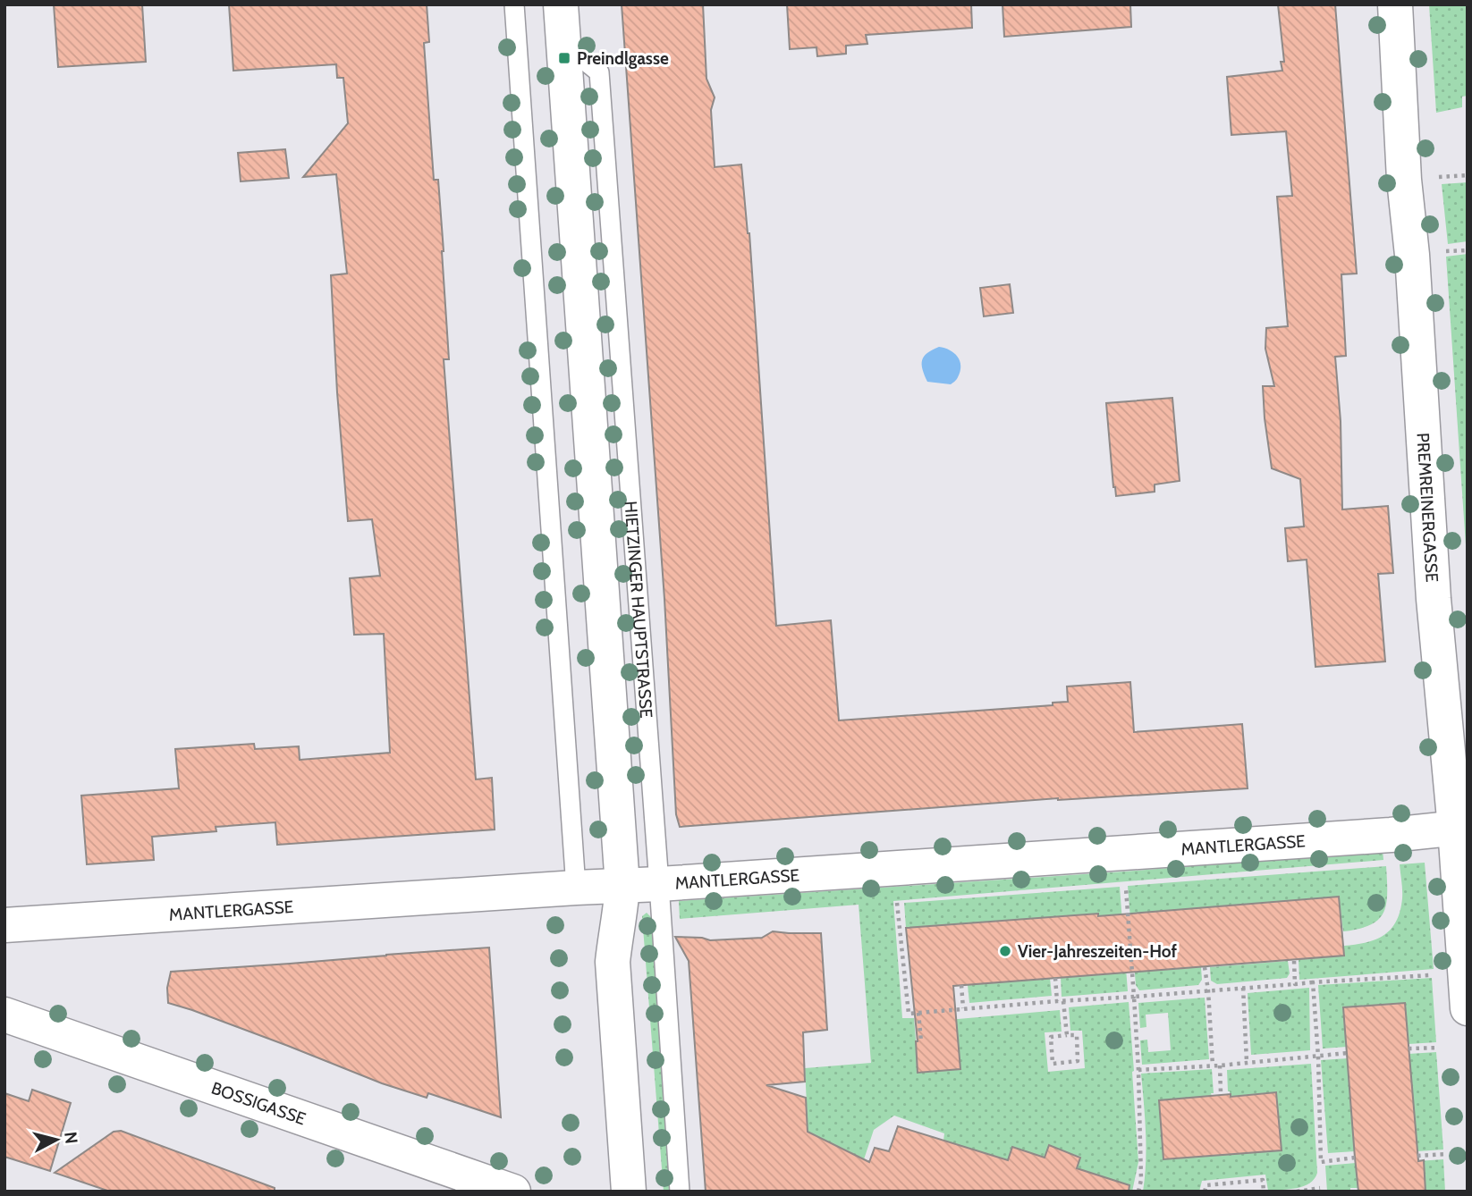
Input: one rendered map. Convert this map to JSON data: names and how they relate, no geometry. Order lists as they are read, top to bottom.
{
  "streets": {
    "street": [
      "PREMREINERGASSE",
      "HIETZINGER HAUPTSTRASSE",
      "MANTLERGASSE",
      "BOSSIGASSE"
    ]
  },
  "crossings": [
    ["PREMREINERGASSE", "MANTLERGASSE"],
    ["HIETZINGER HAUPTSTRASSE", "MANTLERGASSE"]
  ],
  "places": {
    "transit": ["Preindlgasse"],
    "other": ["Vier-Jahreszeiten-Hof"]
  },
  "north": "right"
}
